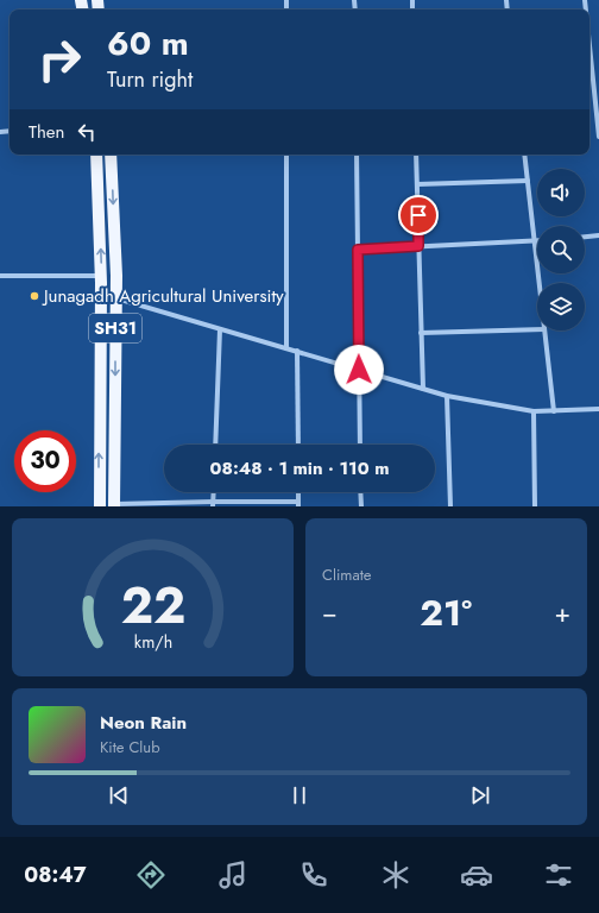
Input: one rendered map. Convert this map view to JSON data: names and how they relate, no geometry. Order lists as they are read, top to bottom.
{
  "streets": {
    "main road": ["SH31"]
  },
  "places": ["Junagadh Agricultural University"],
  "page": {
    "turn": ["60 m", "Turn right"],
    "then": "Then",
    "limit": "30",
    "trip": "08:48 · 1 min · 110 m",
    "tile": "Climate",
    "heat": ["−", "21°", "+"],
    "song": ["Neon Rain", "Kite Club"],
    "tabs": "08:47",
    "gauge": ["22", "km/h"]
  }
}
